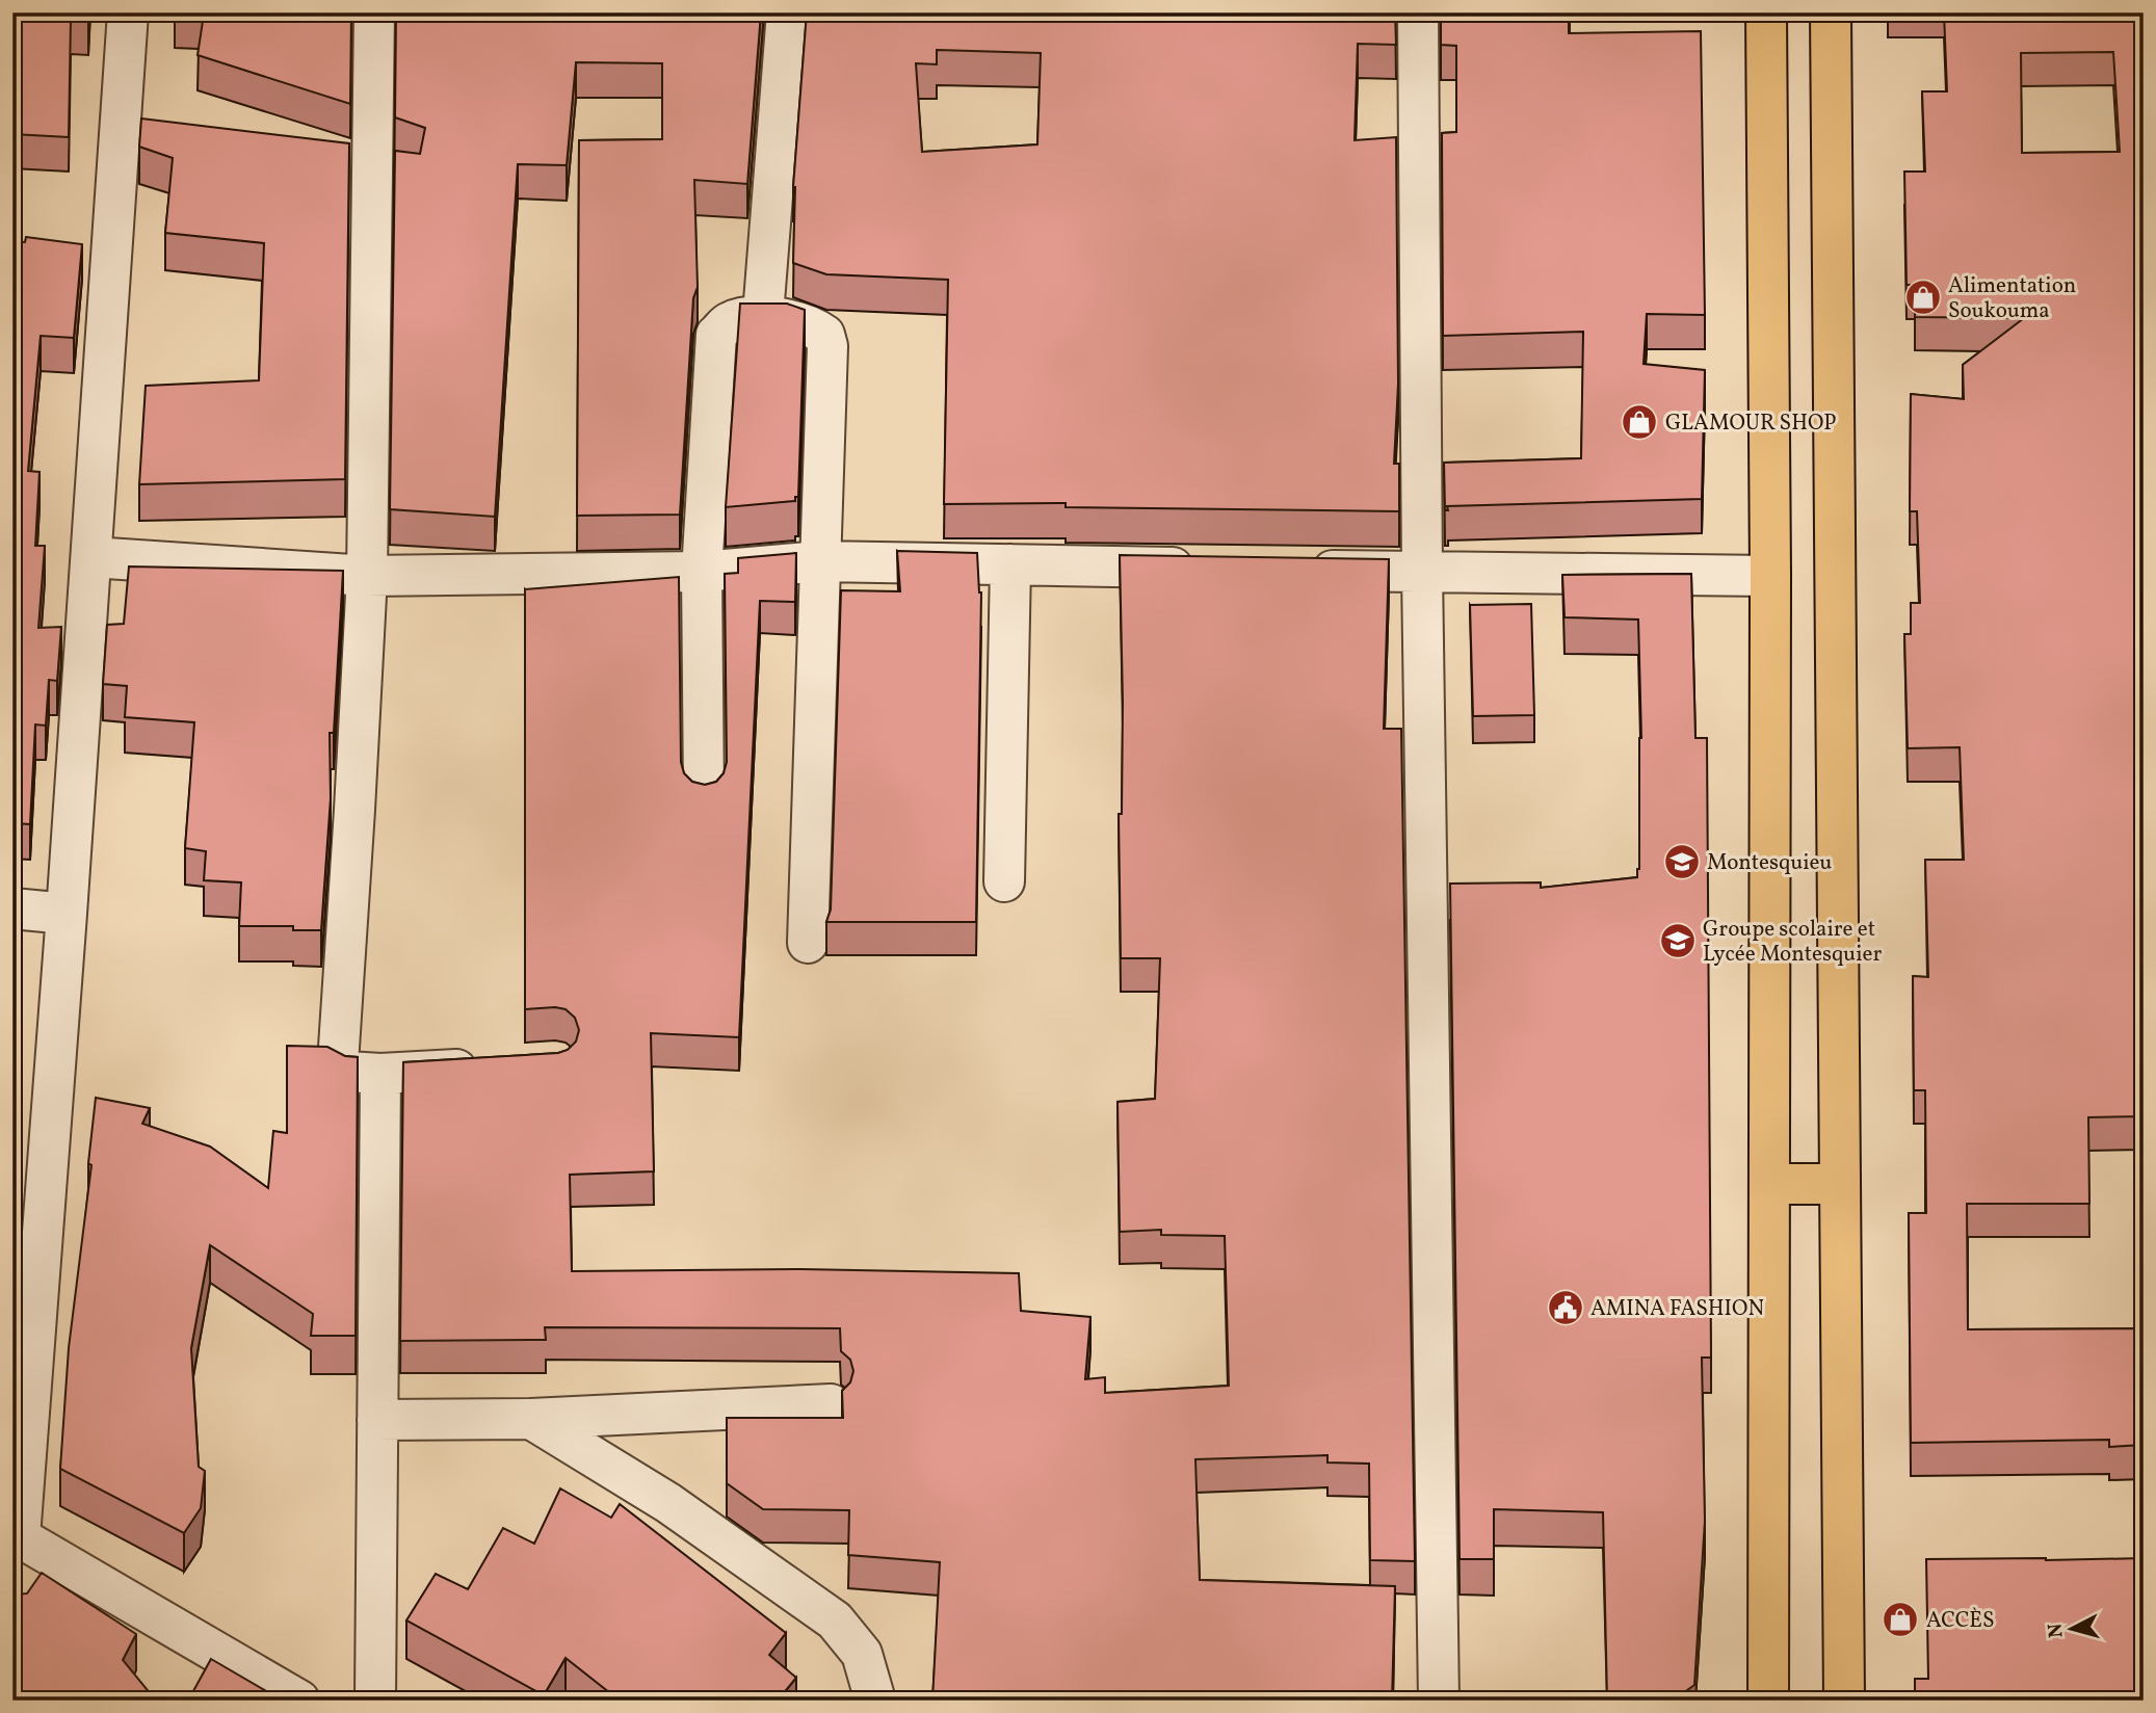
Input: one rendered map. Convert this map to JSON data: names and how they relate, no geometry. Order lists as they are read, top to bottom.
{
  "places": {
    "shop": ["Alimentation Soukouma", "GLAMOUR SHOP", "ACCÈS"],
    "school or university": ["Montesquieu", "Groupe scolaire et Lycée Montesquier"],
    "public building": ["AMINA FASHION"]
  },
  "north": "left"
}
